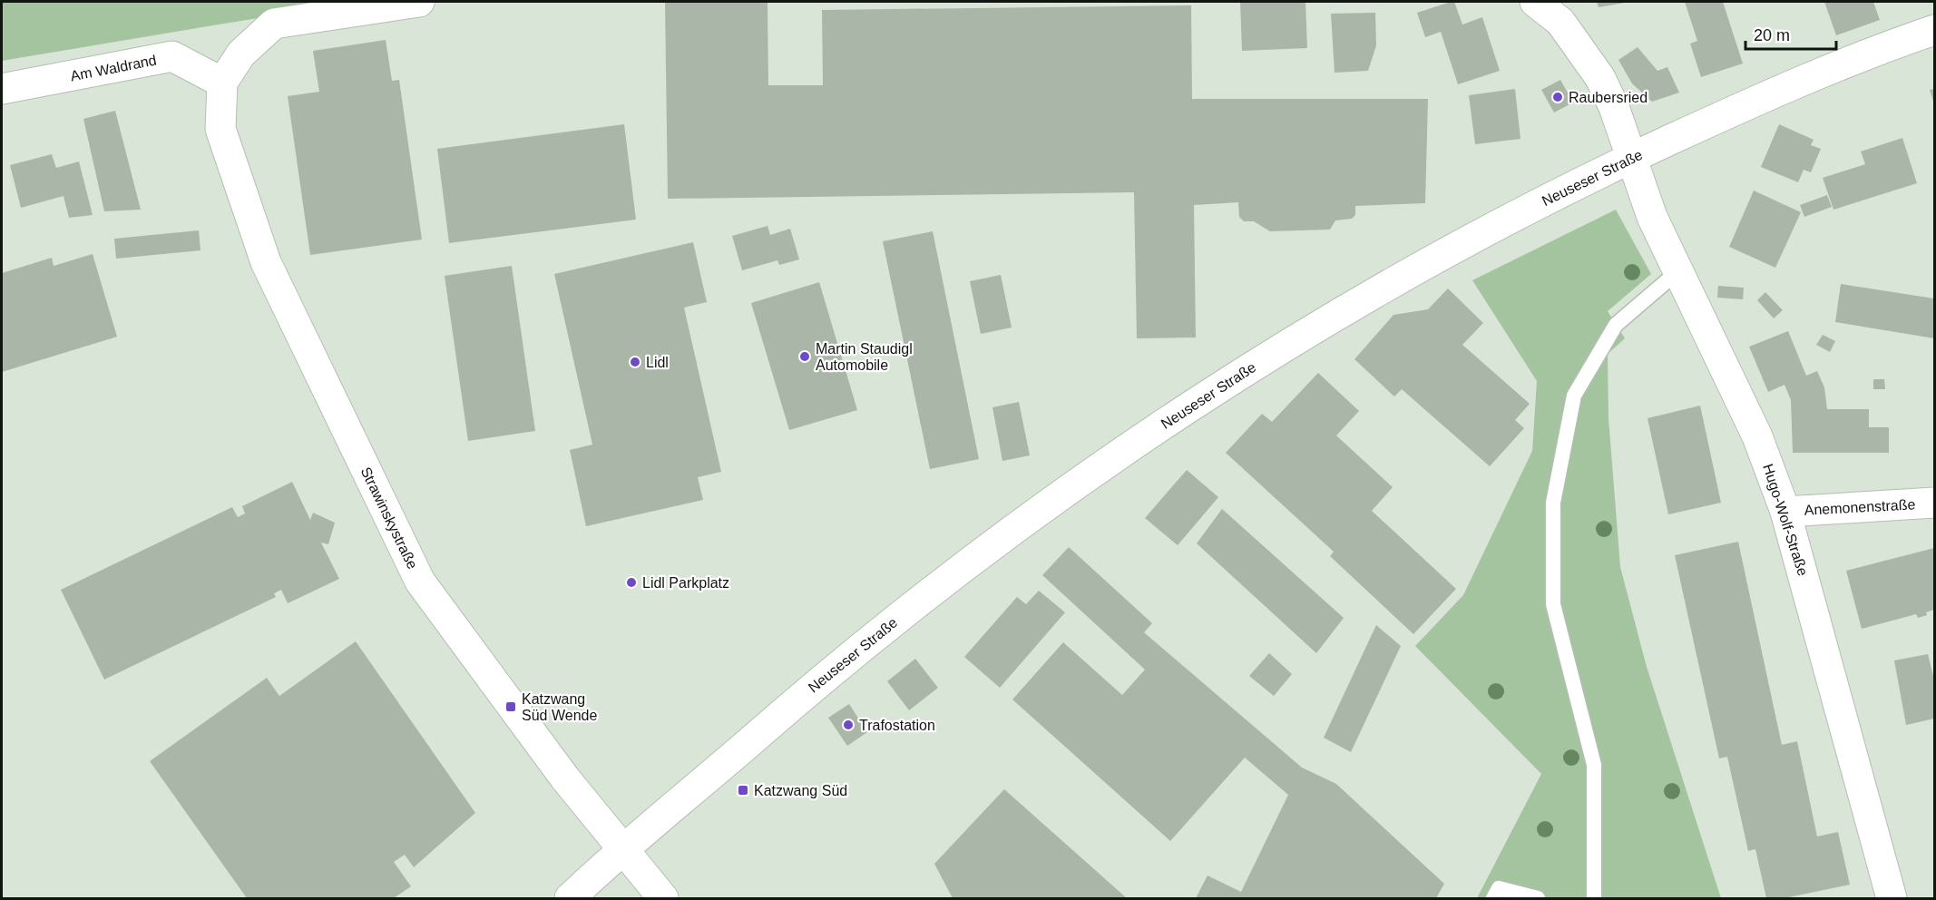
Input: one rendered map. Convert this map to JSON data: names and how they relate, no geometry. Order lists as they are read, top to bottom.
{
  "streets": {
    "street": [
      "Am Waldrand",
      "Neuseser Straße",
      "Anemonenstraße",
      "Strawinskystraße",
      "Hugo-Wolf-Straße"
    ]
  },
  "crossings": [
    ["Am Waldrand", "Strawinskystraße"],
    ["Neuseser Straße", "Strawinskystraße"],
    ["Neuseser Straße", "Hugo-Wolf-Straße"],
    ["Anemonenstraße", "Hugo-Wolf-Straße"]
  ],
  "places": {
    "other": [
      "Raubersried",
      "Martin Staudigl Automobile",
      "Lidl",
      "Lidl Parkplatz",
      "Trafostation"
    ],
    "transit": ["Katzwang Süd Wende", "Katzwang Süd"]
  },
  "scale_bar": "20 m"
}
